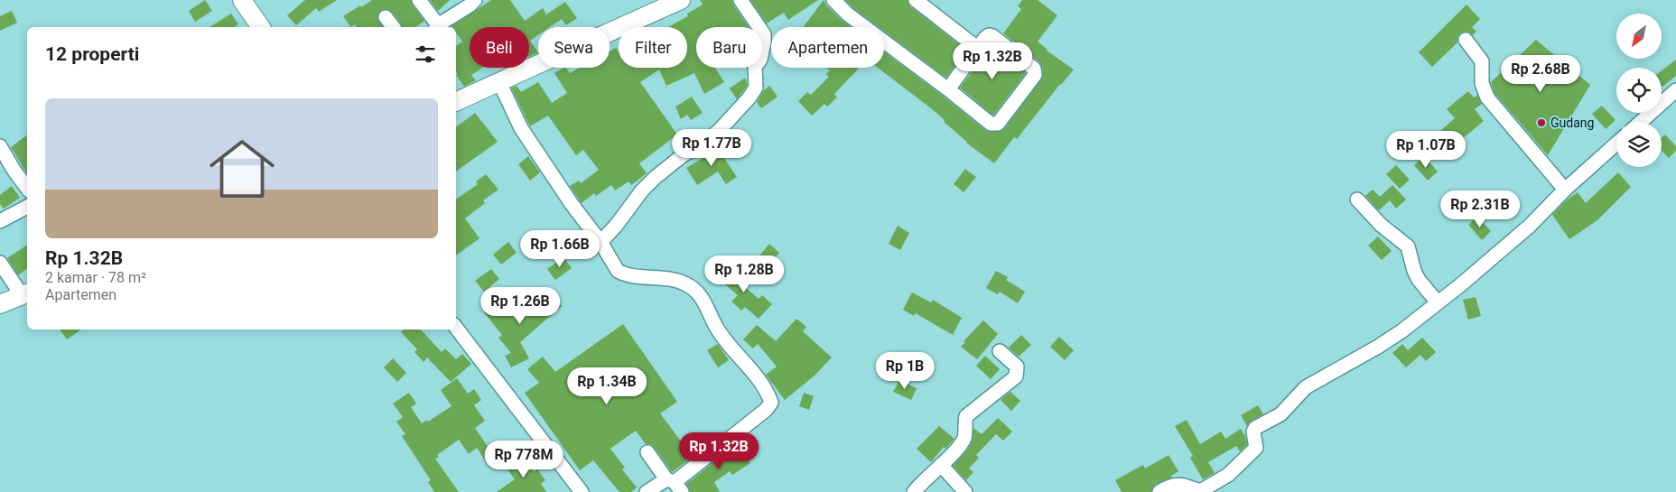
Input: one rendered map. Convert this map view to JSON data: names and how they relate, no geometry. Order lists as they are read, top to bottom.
{
  "places": ["Gudang"],
  "north": "bottom left",
  "page": {
    "chip": [
      "Beli",
      "Sewa",
      "Filter",
      "Baru",
      "Apartemen"
    ],
    "heading": "12 properti",
    "price": [
      "Rp 1.32B",
      "Rp 2.68B",
      "Rp 1.77B",
      "Rp 1.07B",
      "Rp 2.31B",
      "Rp 1.66B",
      "Rp 1.28B",
      "Rp 1.26B",
      "Rp 1B",
      "Rp 1.34B",
      "Rp 1.32B",
      "Rp 778M"
    ],
    "list": [
      {
        "name": "Rp 1.32B",
        "note": "2 kamar · 78 m² · Apartemen"
      }
    ]
  }
}
